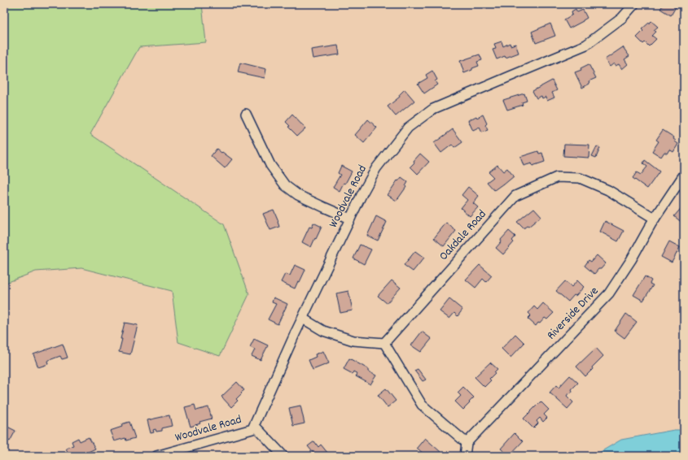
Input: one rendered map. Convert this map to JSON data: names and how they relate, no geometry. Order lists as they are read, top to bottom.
{
  "streets": {
    "street": ["Woodvale Road", "Oakdale Road", "Riverside Drive"]
  },
  "crossings": [
    ["Oakdale Road", "Riverside Drive"]
  ]
}
